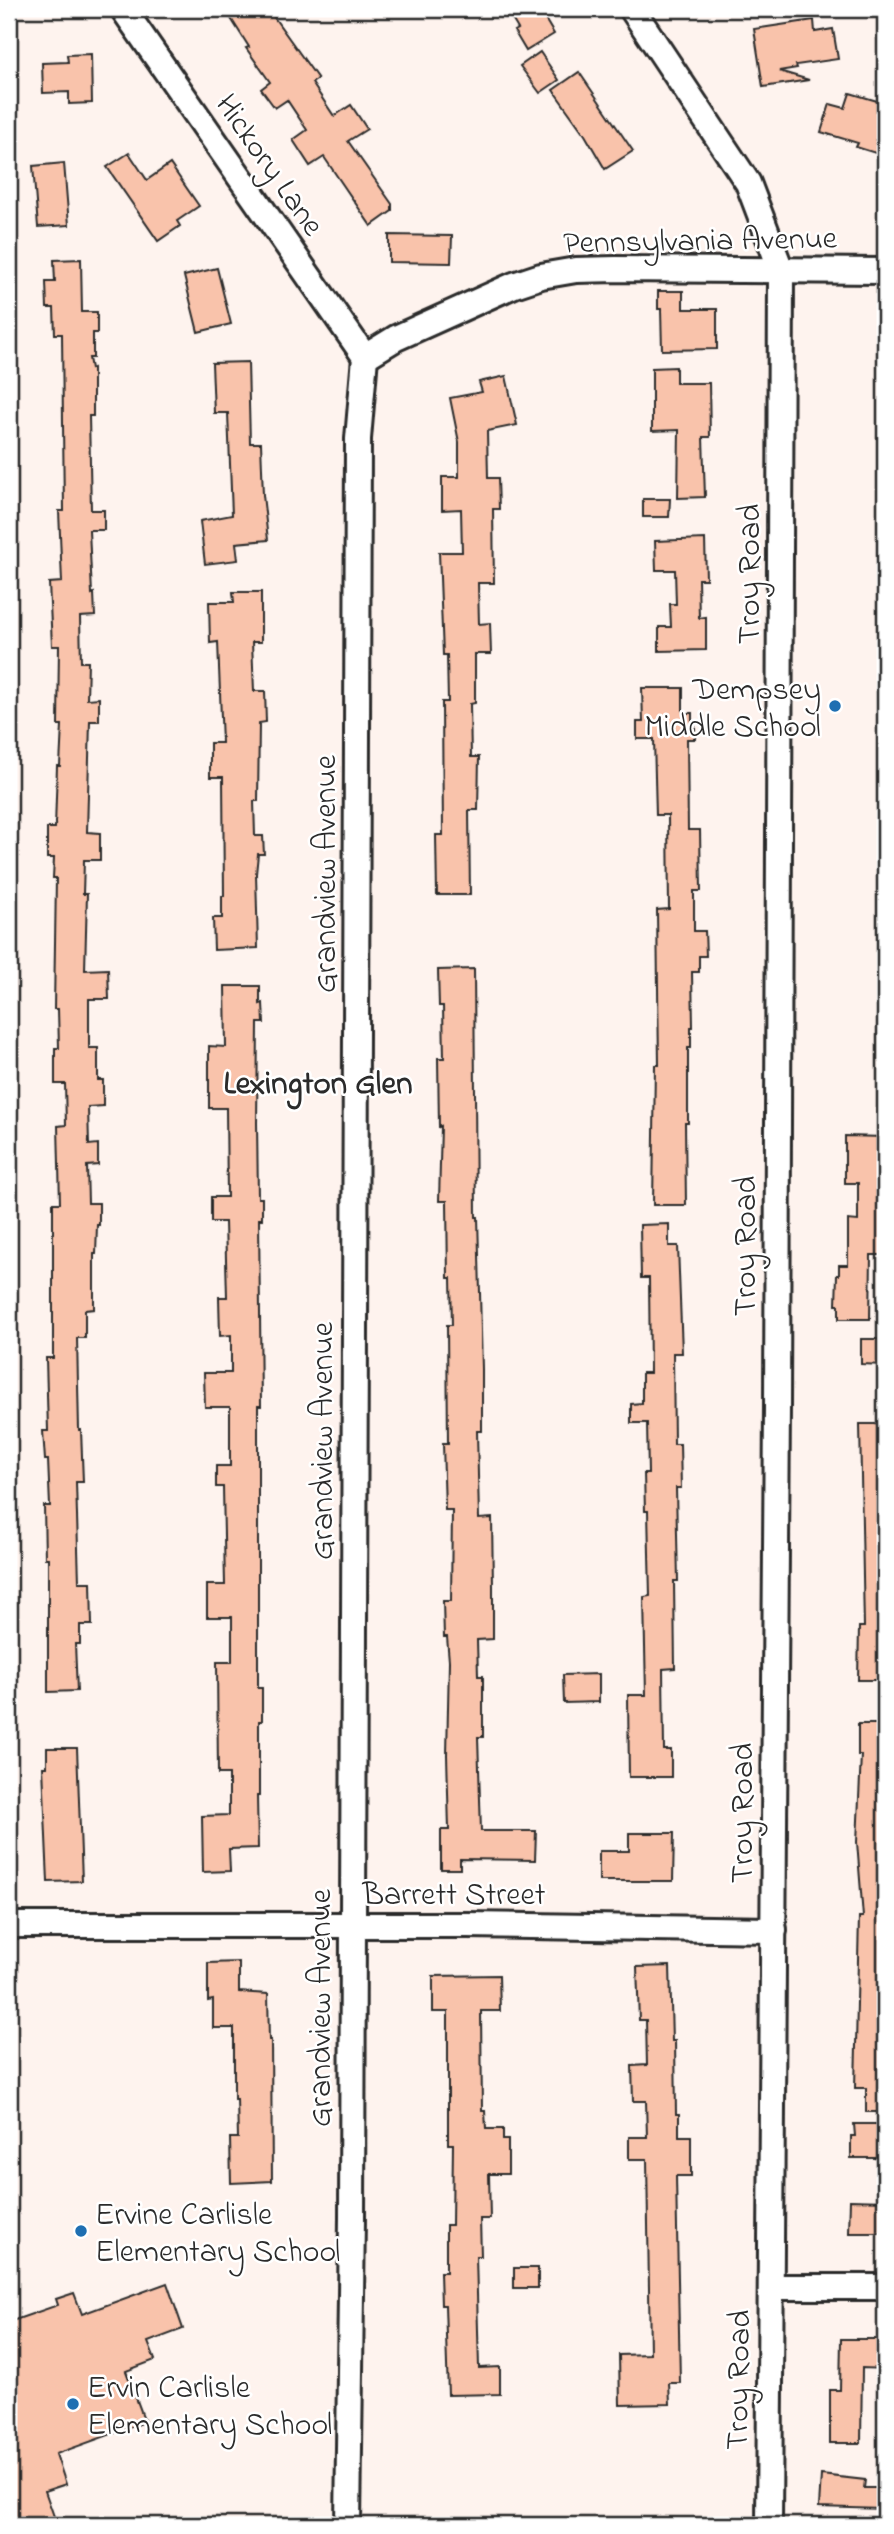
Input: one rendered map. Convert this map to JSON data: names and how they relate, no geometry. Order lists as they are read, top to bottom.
{
  "streets": {
    "street": [
      "Hickory Lane",
      "Pennsylvania Avenue",
      "Troy Road",
      "Grandview Avenue",
      "Barrett Street"
    ]
  },
  "crossings": [
    ["Hickory Lane", "Pennsylvania Avenue"],
    ["Hickory Lane", "Grandview Avenue"],
    ["Pennsylvania Avenue", "Troy Road"],
    ["Pennsylvania Avenue", "Grandview Avenue"],
    ["Troy Road", "Barrett Street"],
    ["Grandview Avenue", "Barrett Street"]
  ],
  "districts": ["Lexington Glen"],
  "places": ["Dempsey Middle School", "Ervine Carlisle Elementary School", "Ervin Carlisle Elementary School"]
}
